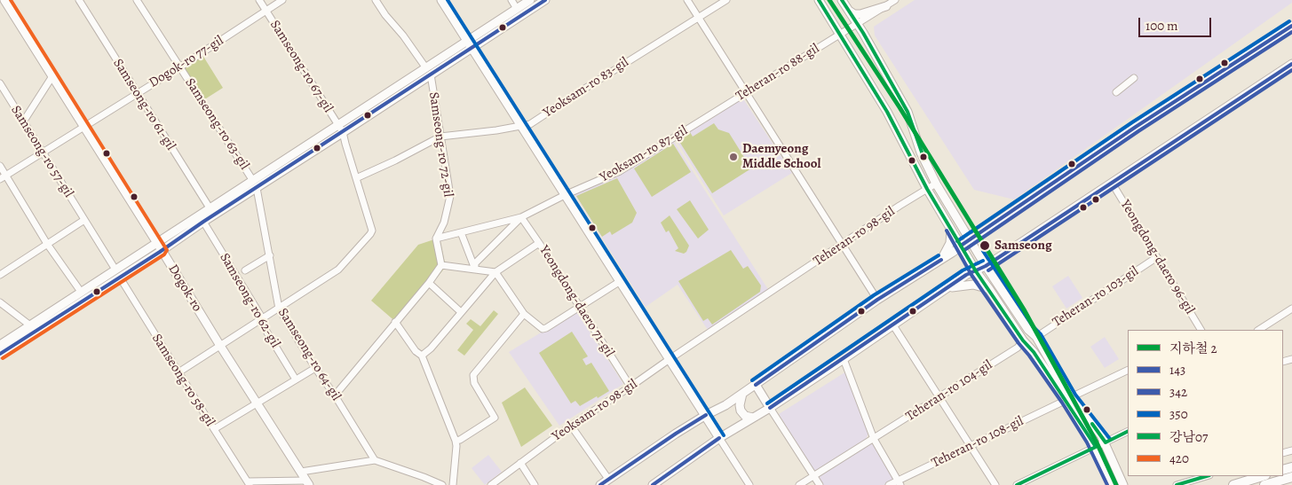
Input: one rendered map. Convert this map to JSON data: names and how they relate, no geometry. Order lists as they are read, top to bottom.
{
  "streets": {
    "main road": ["Dogok-ro"],
    "street": [
      "Dogok-ro 77-gil",
      "Samseong-ro 67-gil",
      "Teheran-ro 88-gil",
      "Yeoksam-ro 83-gil",
      "Samseong-ro 61-gil",
      "Samseong-ro 63-gil",
      "Samseong-ro 72-gil",
      "Samseong-ro 57-gil",
      "Yeoksam-ro 87-gil",
      "Teheran-ro 98-gil",
      "Yeongdong-daero 96-gil",
      "Teheran-ro 103-gil",
      "Samseong-ro 62-gil",
      "Yeongdong-daero 71-gil",
      "Samseong-ro 64-gil",
      "Samseong-ro 58-gil",
      "Teheran-ro 104-gil",
      "Yeoksam-ro 98-gil",
      "Teheran-ro 108-gil"
    ]
  },
  "crossings": [
    ["Dogok-ro 77-gil", "Samseong-ro 67-gil"],
    ["Dogok-ro 77-gil", "Samseong-ro 61-gil"],
    ["Dogok-ro 77-gil", "Samseong-ro 63-gil"],
    ["Dogok-ro 77-gil", "Samseong-ro 57-gil"],
    ["Dogok-ro 77-gil", "Dogok-ro"],
    ["Teheran-ro 88-gil", "Yeoksam-ro 87-gil"],
    ["Yeoksam-ro 83-gil", "Samseong-ro 72-gil"],
    ["Samseong-ro 63-gil", "Samseong-ro 64-gil"],
    ["Yeoksam-ro 87-gil", "Yeongdong-daero 71-gil"],
    ["Teheran-ro 98-gil", "Yeoksam-ro 98-gil"],
    ["Yeongdong-daero 96-gil", "Teheran-ro 103-gil"],
    ["Yeongdong-daero 71-gil", "Yeoksam-ro 98-gil"]
  ],
  "places": ["Daemyeong Middle School", "Samseong"],
  "lines": [
    "metro line 2",
    "transit line 143",
    "transit line 350",
    "transit line 강남07",
    "transit line 420",
    "transit line 342"
  ],
  "legend": [
    "지하철 2",
    "143",
    "342",
    "350",
    "강남07",
    "420"
  ],
  "scale_bar": "100 m"
}
